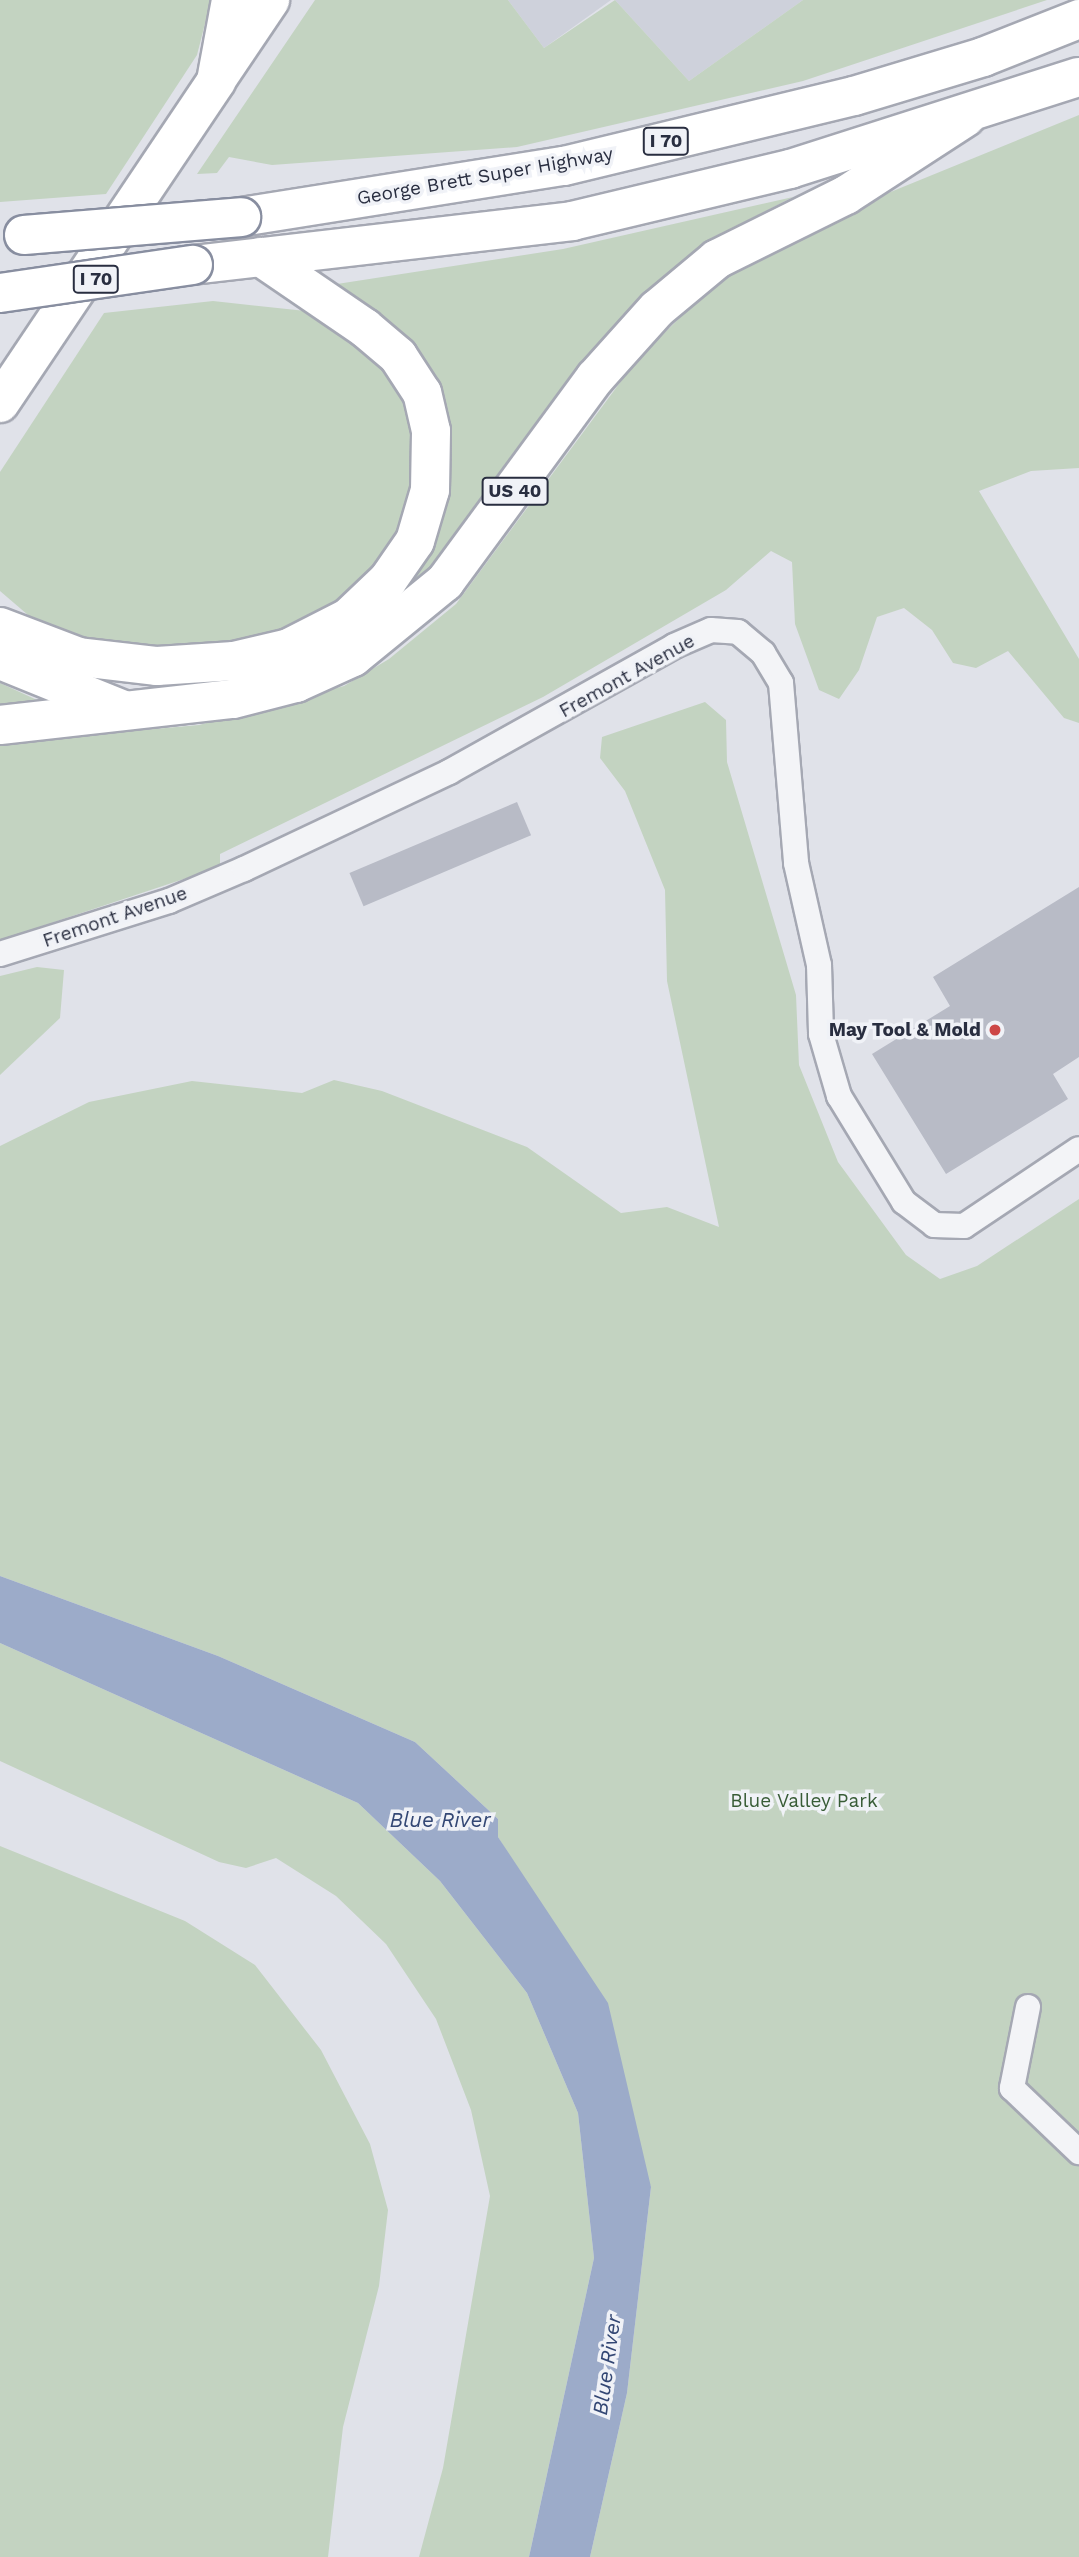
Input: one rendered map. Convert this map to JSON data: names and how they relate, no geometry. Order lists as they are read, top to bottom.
{
  "streets": {
    "main road": ["I 70", "George Brett Super Highway", "US 40"],
    "street": ["Fremont Avenue"]
  },
  "crossings": [
    ["I 70", "US 40"]
  ],
  "water": ["Blue River"],
  "parks": ["Blue Valley Park"],
  "places": ["May Tool & Mold"]
}
